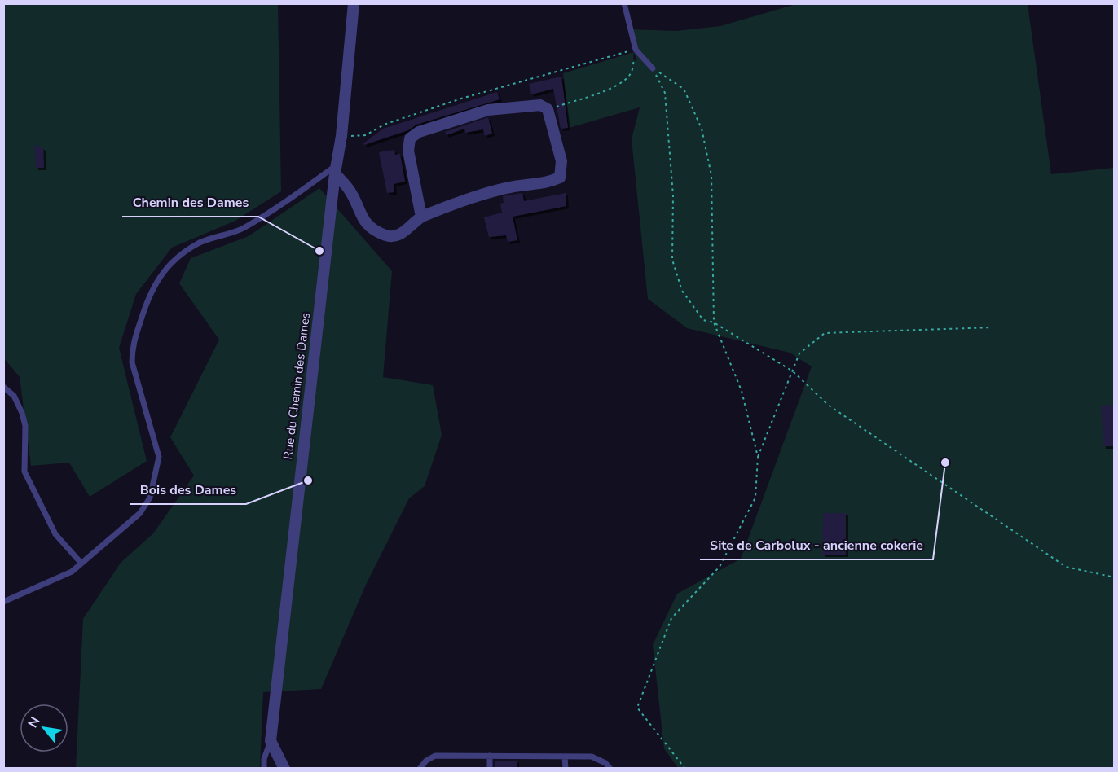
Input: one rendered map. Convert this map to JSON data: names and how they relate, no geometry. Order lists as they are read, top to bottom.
{
  "streets": {
    "street": ["Rue du Chemin des Dames"]
  },
  "places": ["Chemin des Dames", "Site de Carbolux - ancienne cokerie", "Bois des Dames"],
  "north": "top left"
}
